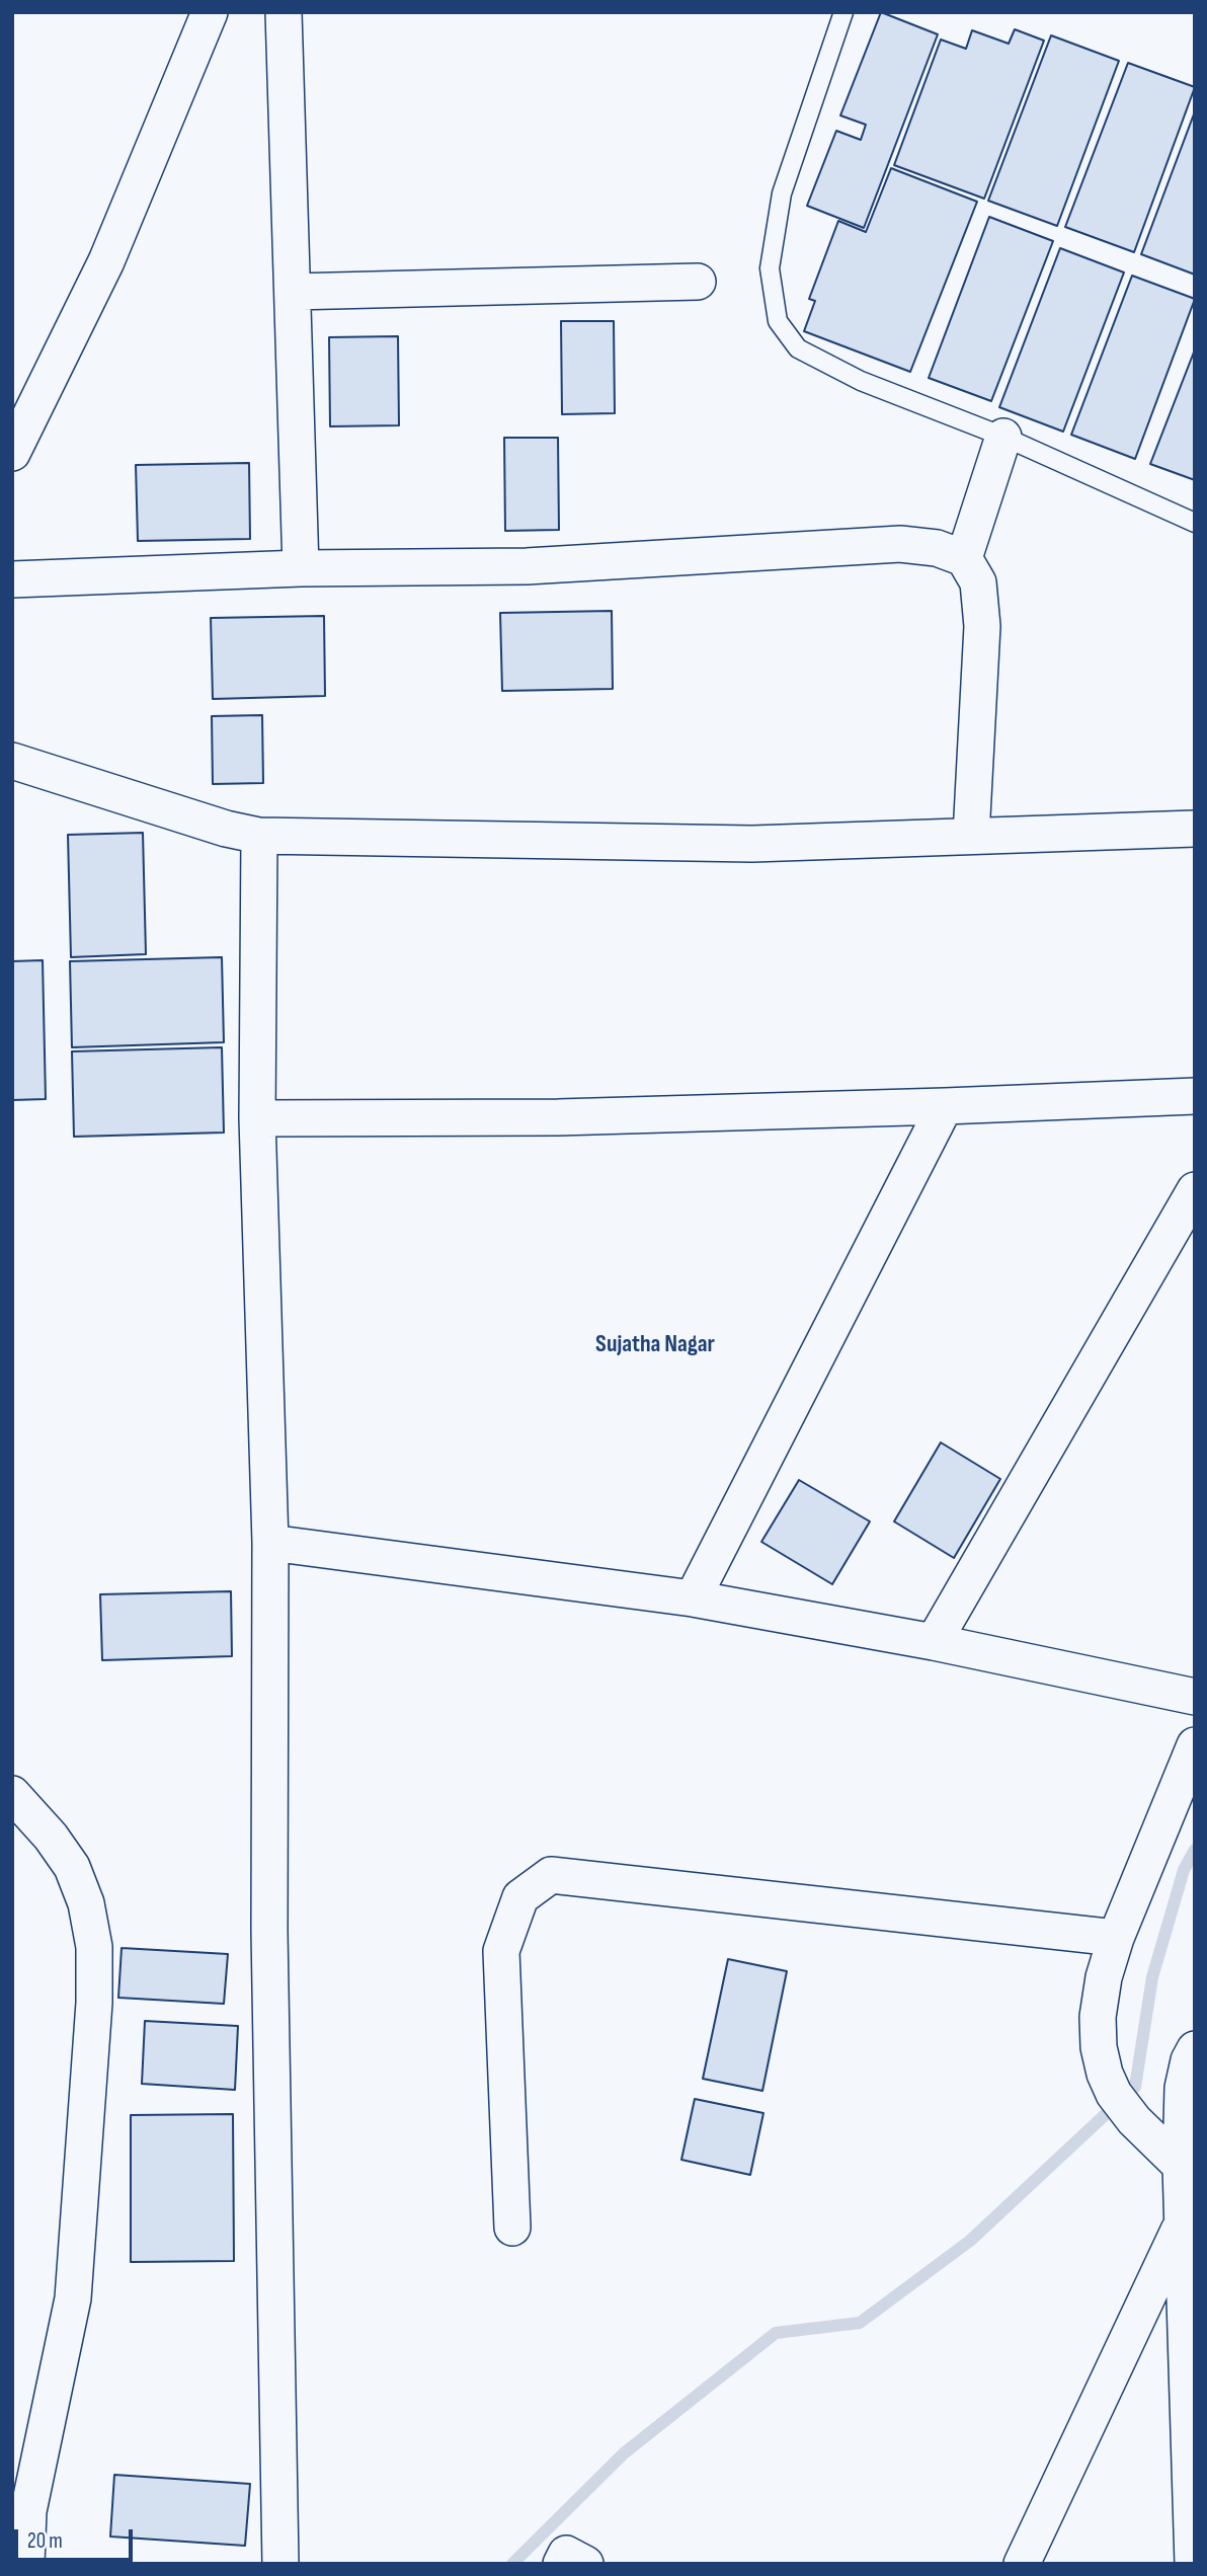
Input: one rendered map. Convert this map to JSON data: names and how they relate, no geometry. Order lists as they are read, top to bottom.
{
  "districts": ["Sujatha Nagar"],
  "scale_bar": "20 m"
}
